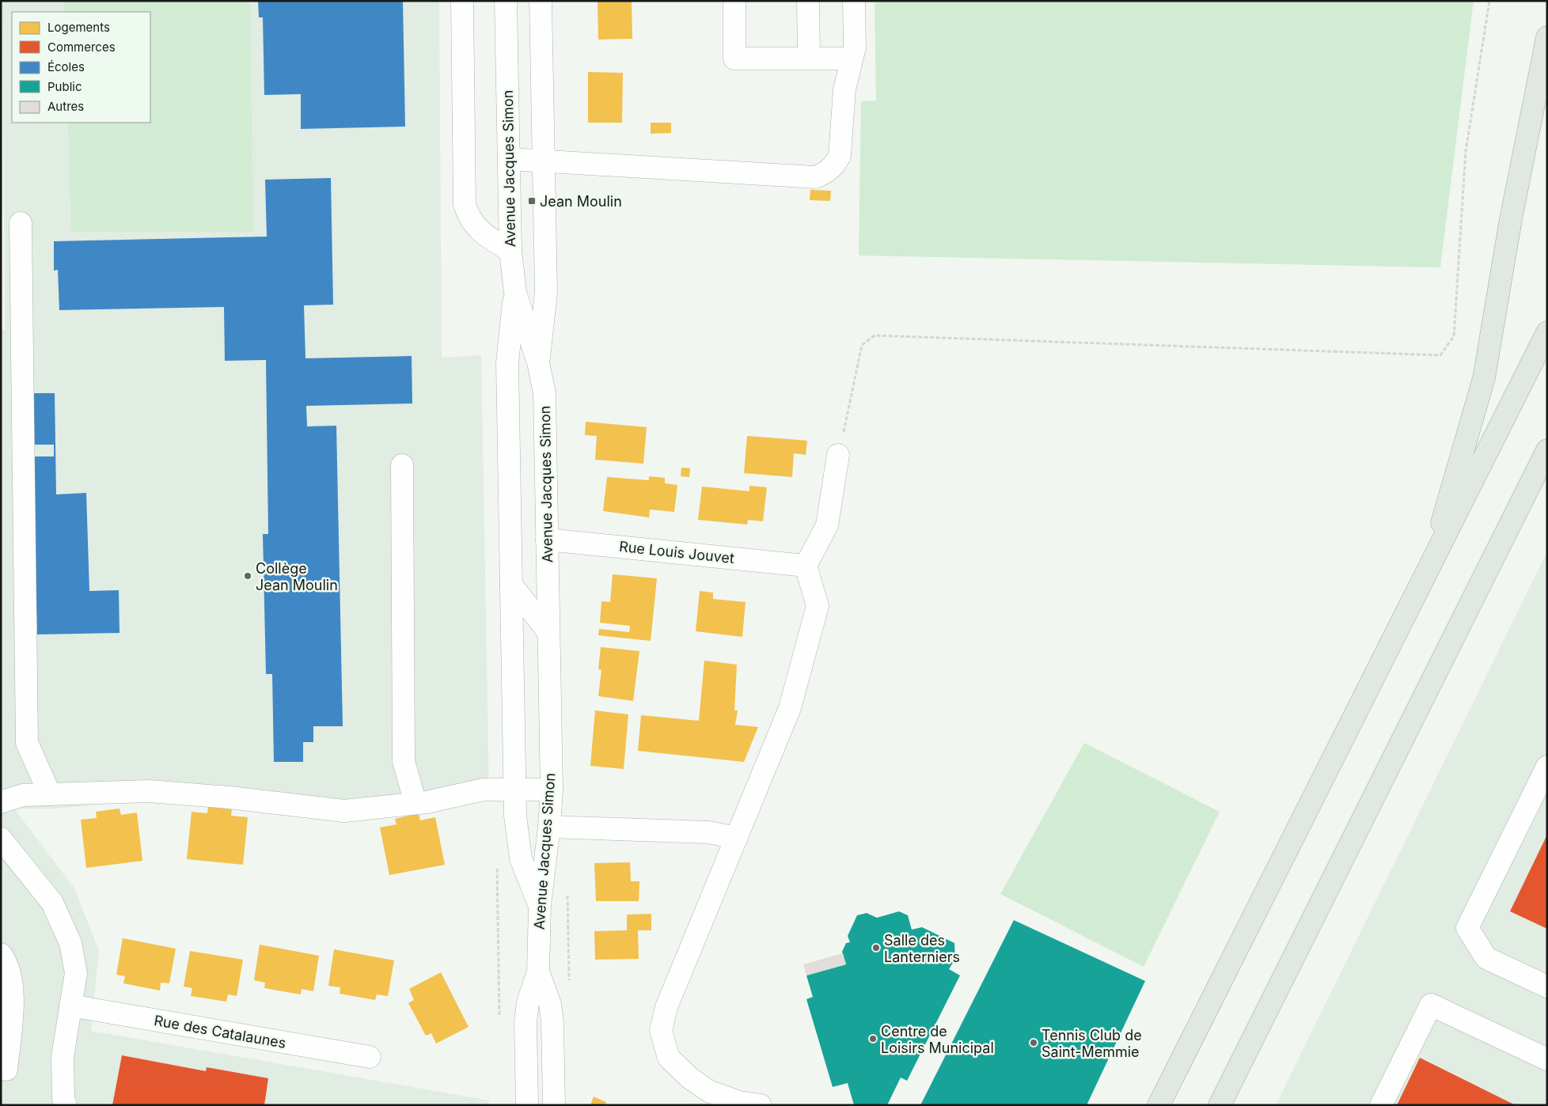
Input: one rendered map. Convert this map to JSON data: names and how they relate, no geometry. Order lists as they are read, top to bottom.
{
  "streets": {
    "street": ["Avenue Jacques Simon", "Rue Louis Jouvet", "Rue des Catalaunes"]
  },
  "crossings": [
    ["Avenue Jacques Simon", "Rue Louis Jouvet"]
  ],
  "places": {
    "transit": ["Jean Moulin"],
    "other": [
      "Collège Jean Moulin",
      "Salle des Lanterniers",
      "Centre de Loisirs Municipal",
      "Tennis Club de Saint-Memmie"
    ]
  },
  "legend": [
    "Logements",
    "Commerces",
    "Écoles",
    "Public",
    "Autres"
  ]
}
